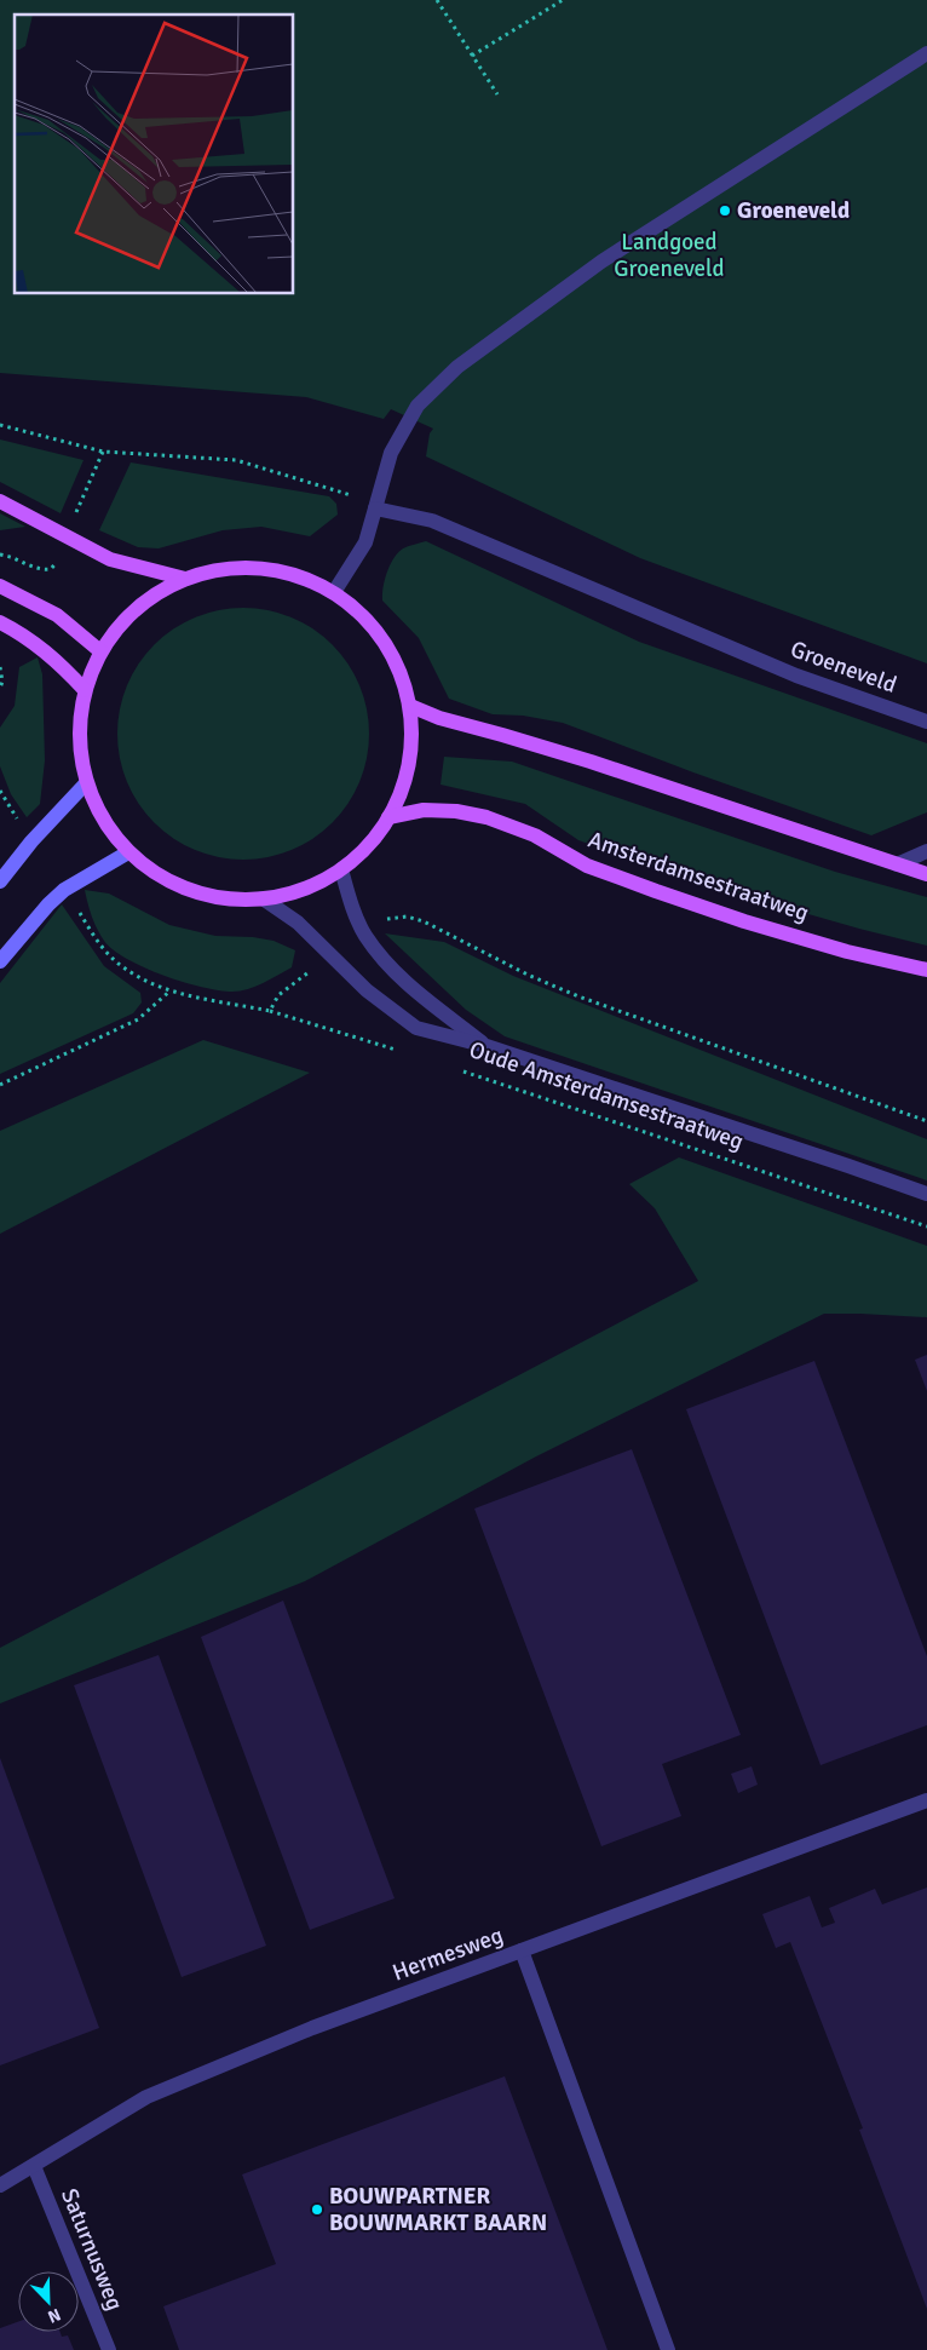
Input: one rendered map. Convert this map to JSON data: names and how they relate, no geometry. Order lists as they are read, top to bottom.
{
  "streets": {
    "main road": ["Amsterdamsestraatweg"],
    "street": [
      "Groeneveld",
      "Oude Amsterdamsestraatweg",
      "Hermesweg",
      "Saturnusweg"
    ]
  },
  "crossings": [
    ["Hermesweg", "Saturnusweg"]
  ],
  "parks": ["Landgoed Groeneveld"],
  "places": ["Groeneveld", "BOUWPARTNER BOUWMARKT BAARN"],
  "north": "bottom right"
}
